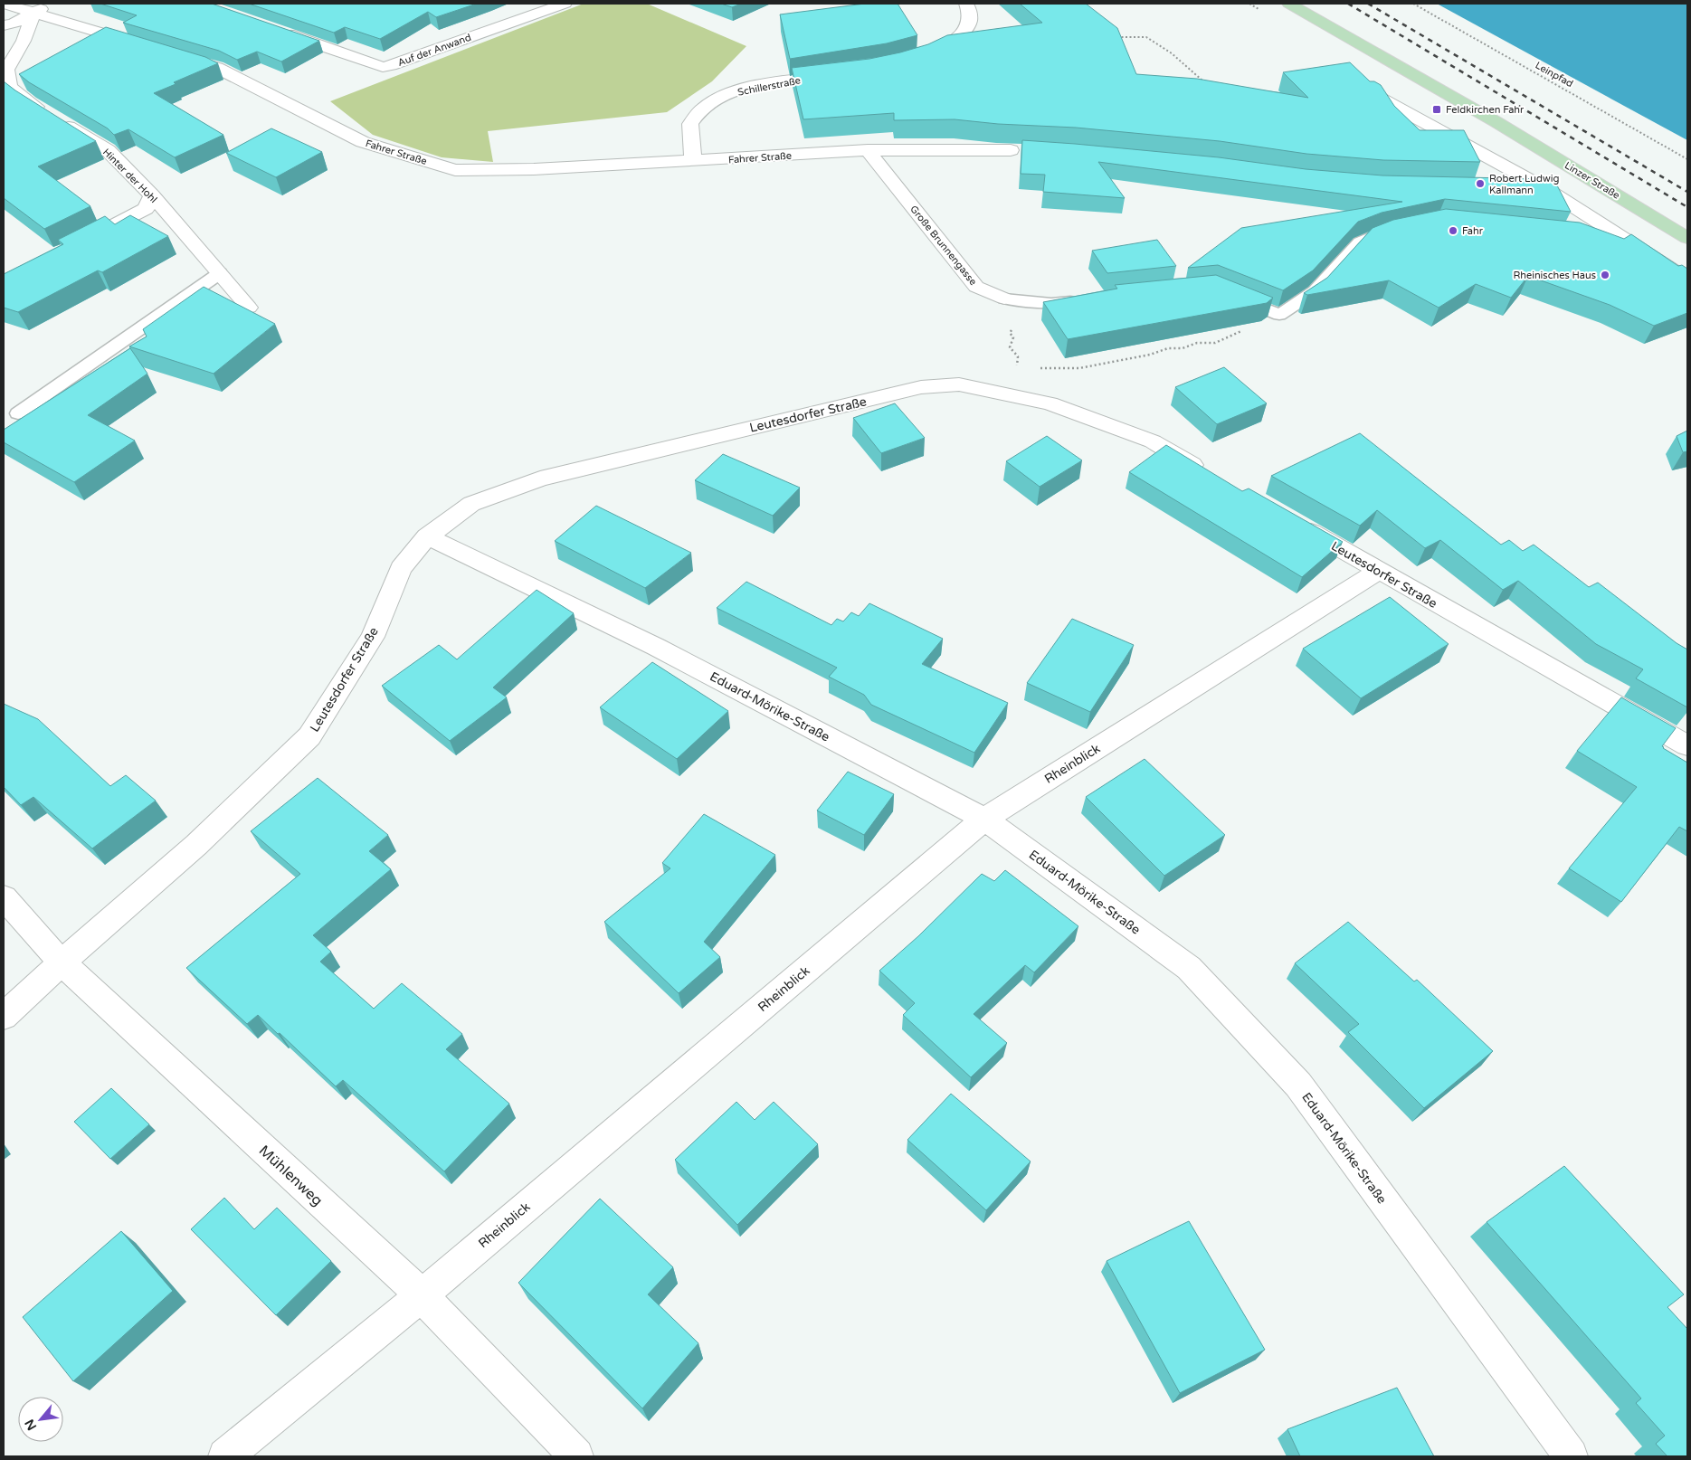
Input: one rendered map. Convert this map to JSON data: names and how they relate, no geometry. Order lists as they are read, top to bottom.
{
  "streets": {
    "main road": ["Linzer Straße"],
    "street": [
      "Auf der Anwand",
      "Schillerstraße",
      "Fahrer Straße",
      "Hinter der Hohl",
      "Große Brunnengasse",
      "Leutesdorfer Straße",
      "Eduard-Mörike-Straße",
      "Rheinblick",
      "Mühlenweg"
    ],
    "path": ["Leinpfad"]
  },
  "crossings": [
    ["Schillerstraße", "Fahrer Straße"],
    ["Fahrer Straße", "Große Brunnengasse"],
    ["Leutesdorfer Straße", "Eduard-Mörike-Straße"],
    ["Leutesdorfer Straße", "Rheinblick"],
    ["Leutesdorfer Straße", "Mühlenweg"],
    ["Eduard-Mörike-Straße", "Rheinblick"],
    ["Rheinblick", "Mühlenweg"]
  ],
  "places": {
    "transit": ["Feldkirchen Fahr"],
    "other": ["Robert Ludwig Kallmann", "Fahr", "Rheinisches Haus"]
  },
  "north": "bottom left"
}
